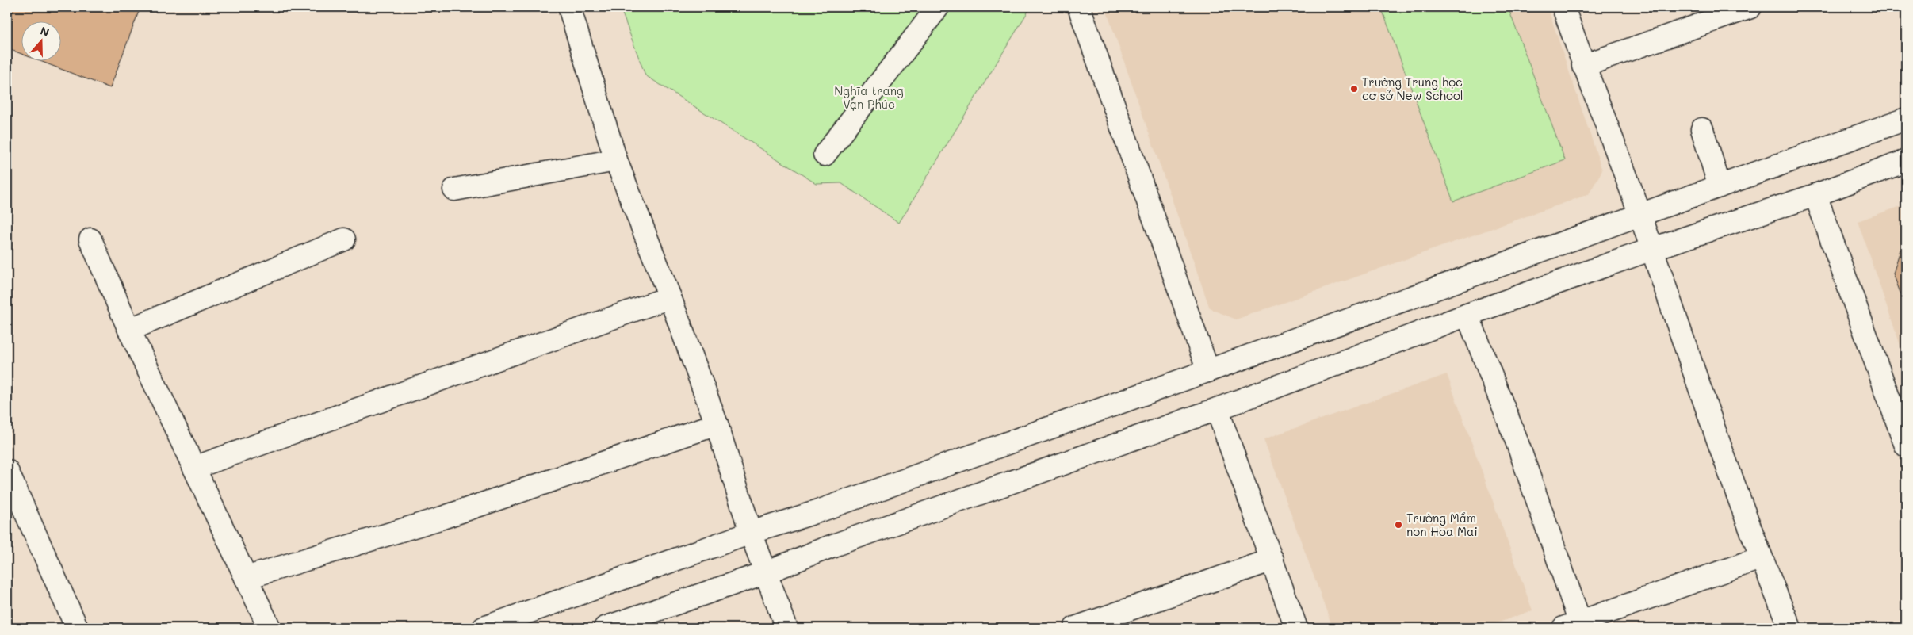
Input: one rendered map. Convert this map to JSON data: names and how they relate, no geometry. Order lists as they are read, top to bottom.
{
  "parks": ["Nghĩa trang Vạn Phúc"],
  "places": ["Trường Trung học cơ sở New School", "Trường Mầm non Hoa Mai"],
  "north": "top"
}
